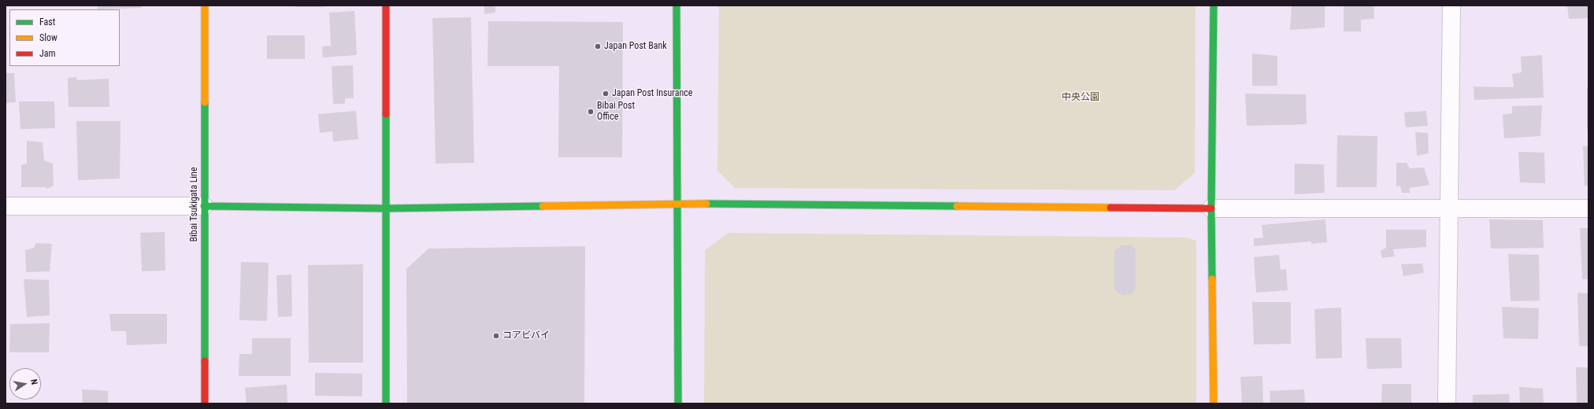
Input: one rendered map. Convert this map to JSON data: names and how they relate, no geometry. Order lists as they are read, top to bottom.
{
  "streets": {
    "street": ["Bibai Tsukigata Line"]
  },
  "parks": ["中央公園"],
  "places": [
    "Japan Post Bank",
    "Japan Post Insurance",
    "Bibai Post Office",
    "コアビバイ"
  ],
  "legend": ["Fast", "Slow", "Jam"],
  "north": "right"
}
